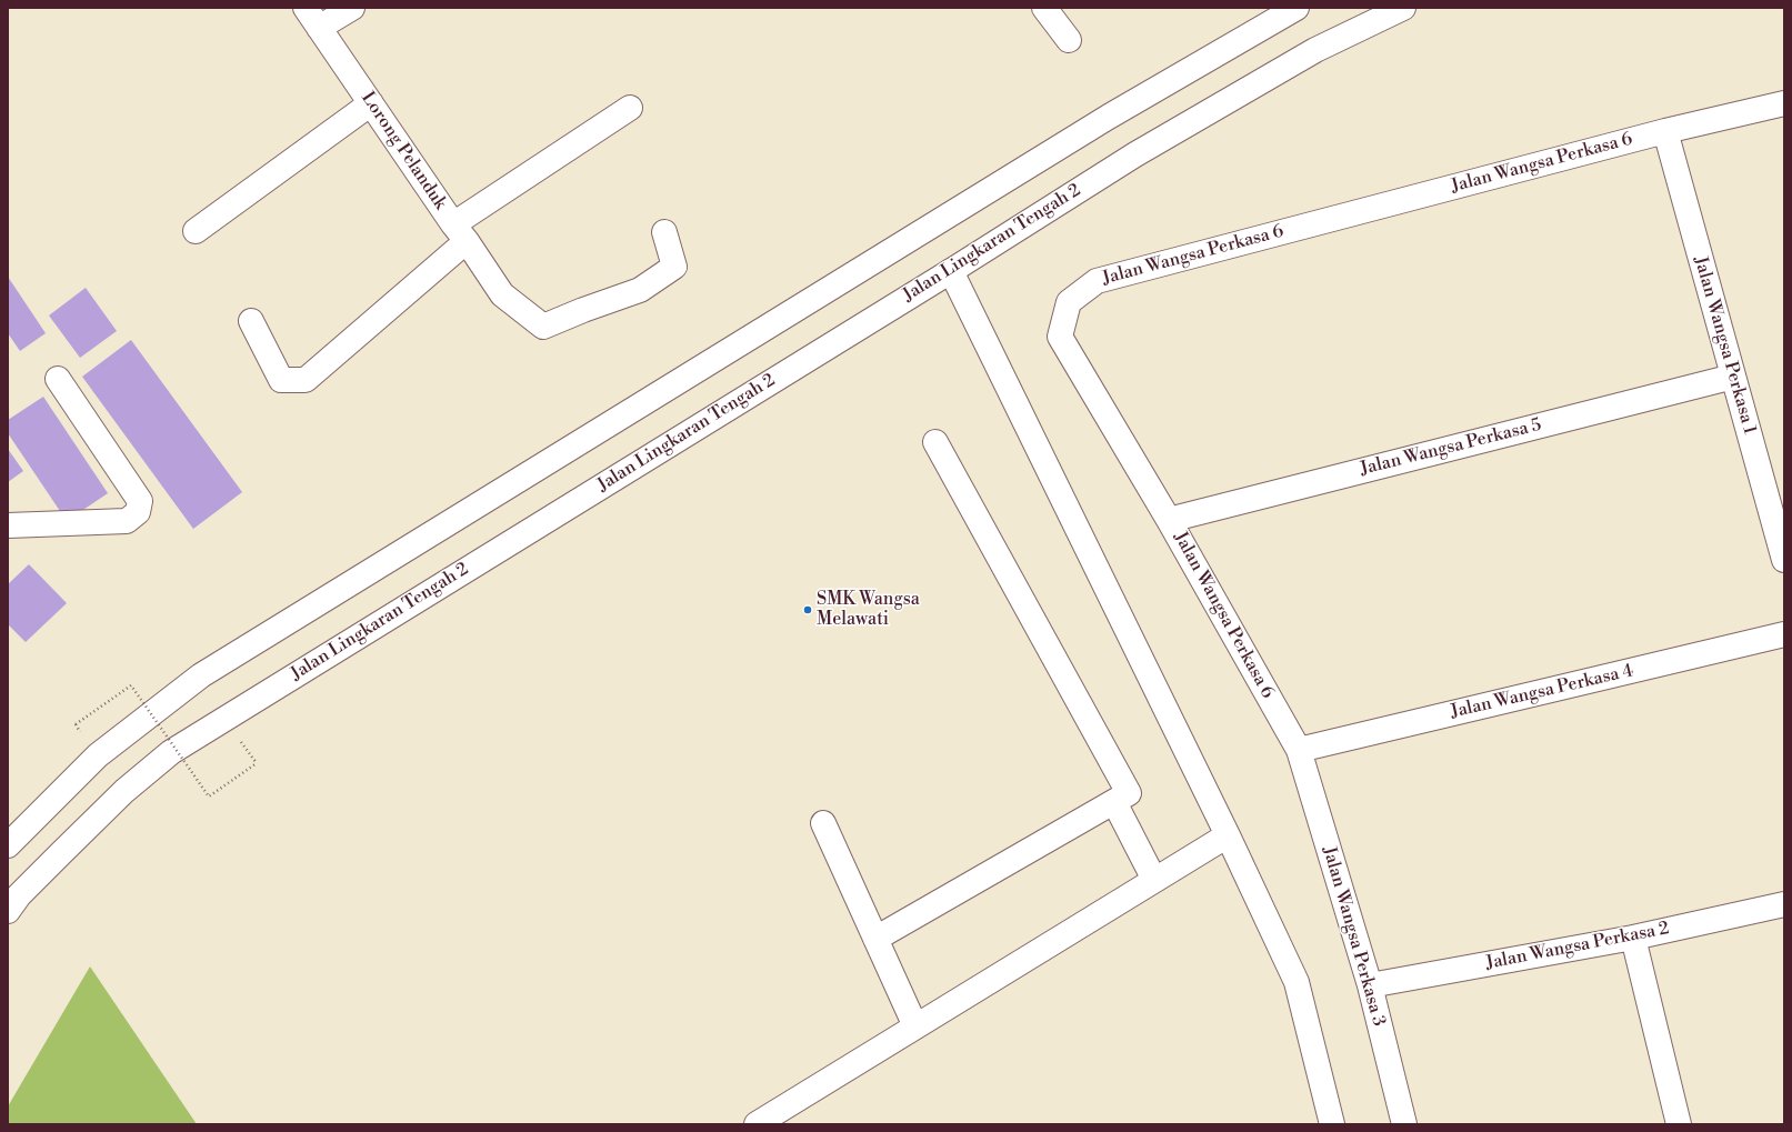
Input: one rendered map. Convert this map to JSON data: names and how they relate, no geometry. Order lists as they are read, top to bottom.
{
  "streets": {
    "main road": [
      "Lorong Pelanduk",
      "Jalan Wangsa Perkasa 6",
      "Jalan Lingkaran Tengah 2",
      "Jalan Wangsa Perkasa 1",
      "Jalan Wangsa Perkasa 5",
      "Jalan Wangsa Perkasa 4",
      "Jalan Wangsa Perkasa 3",
      "Jalan Wangsa Perkasa 2"
    ]
  },
  "crossings": [
    ["Jalan Wangsa Perkasa 6", "Jalan Wangsa Perkasa 1"],
    ["Jalan Wangsa Perkasa 6", "Jalan Wangsa Perkasa 5"],
    ["Jalan Wangsa Perkasa 6", "Jalan Wangsa Perkasa 4"],
    ["Jalan Wangsa Perkasa 6", "Jalan Wangsa Perkasa 3"],
    ["Jalan Wangsa Perkasa 1", "Jalan Wangsa Perkasa 5"],
    ["Jalan Wangsa Perkasa 4", "Jalan Wangsa Perkasa 3"],
    ["Jalan Wangsa Perkasa 3", "Jalan Wangsa Perkasa 2"]
  ],
  "places": ["SMK Wangsa Melawati"]
}
